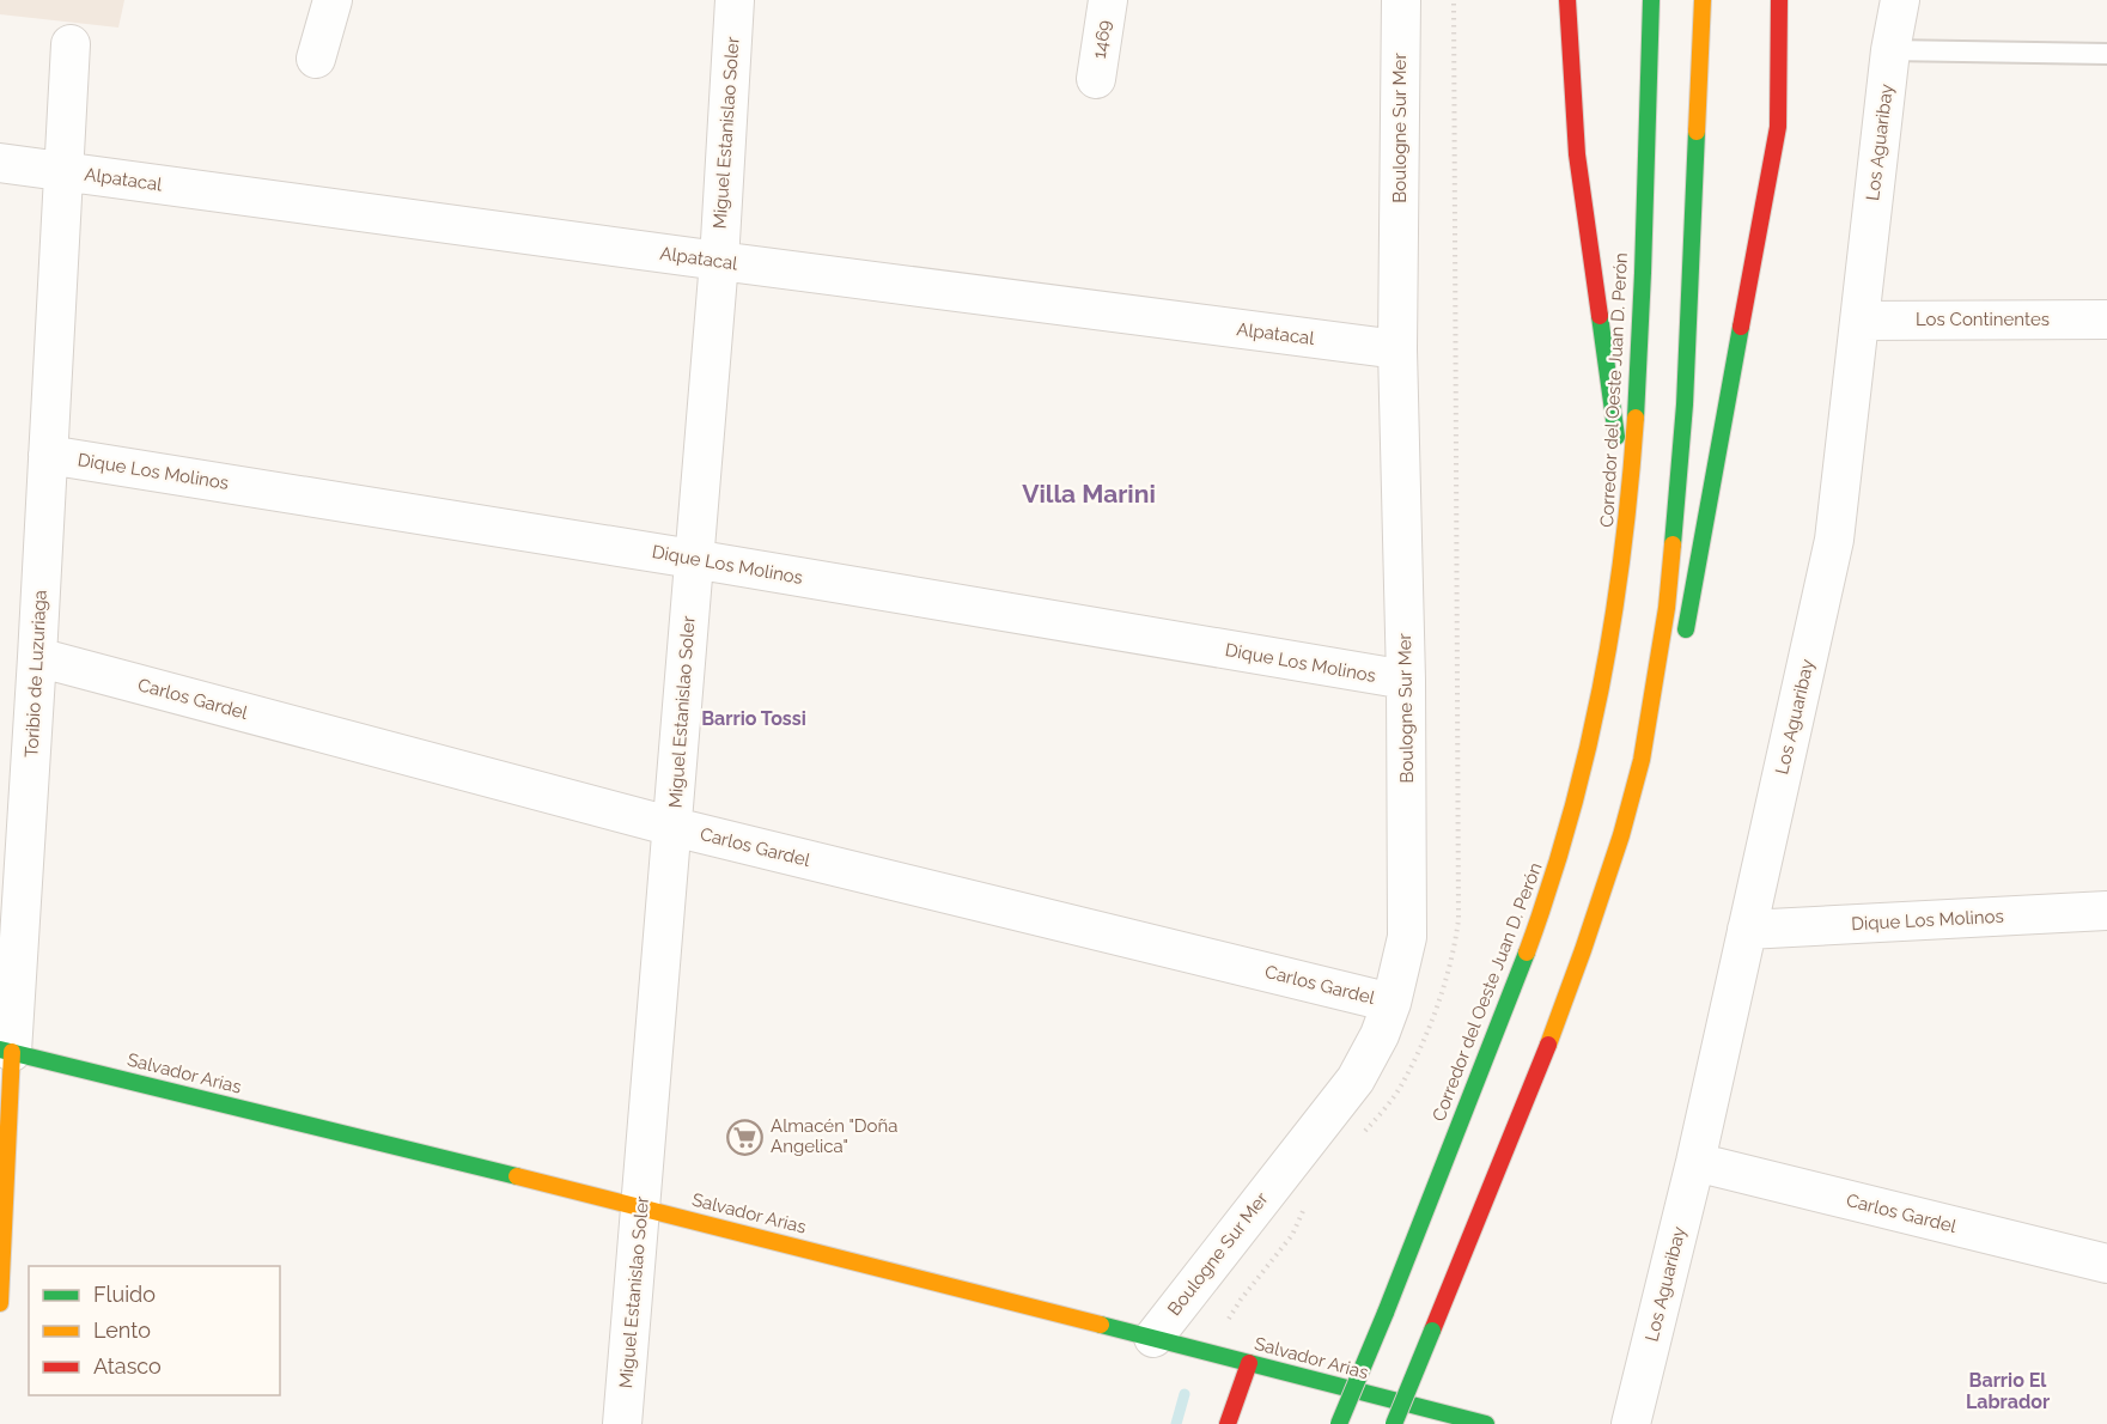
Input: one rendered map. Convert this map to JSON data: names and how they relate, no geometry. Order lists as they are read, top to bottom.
{
  "streets": {
    "main road": ["Corredor del Oeste Juan D. Perón", "Toribio de Luzuriaga", "Salvador Arias"],
    "street": [
      "1469",
      "Boulogne Sur Mer",
      "Miguel Estanislao Soler",
      "Los Aguaribay",
      "Alpatacal",
      "Los Continentes",
      "Dique Los Molinos",
      "Carlos Gardel"
    ]
  },
  "crossings": [
    ["Boulogne Sur Mer", "Alpatacal"],
    ["Boulogne Sur Mer", "Dique Los Molinos"],
    ["Boulogne Sur Mer", "Carlos Gardel"],
    ["Boulogne Sur Mer", "Salvador Arias"],
    ["Miguel Estanislao Soler", "Alpatacal"],
    ["Miguel Estanislao Soler", "Dique Los Molinos"],
    ["Miguel Estanislao Soler", "Carlos Gardel"],
    ["Miguel Estanislao Soler", "Salvador Arias"],
    ["Los Aguaribay", "Los Continentes"],
    ["Los Aguaribay", "Dique Los Molinos"],
    ["Los Aguaribay", "Carlos Gardel"],
    ["Alpatacal", "Toribio de Luzuriaga"],
    ["Dique Los Molinos", "Toribio de Luzuriaga"],
    ["Toribio de Luzuriaga", "Carlos Gardel"],
    ["Toribio de Luzuriaga", "Salvador Arias"]
  ],
  "districts": ["Villa Marini", "Barrio Tossi", "Barrio El Labrador"],
  "places": {
    "supermarket": ["Almacén \"Doña Angelica\""]
  },
  "legend": ["Fluido", "Lento", "Atasco"]
}
